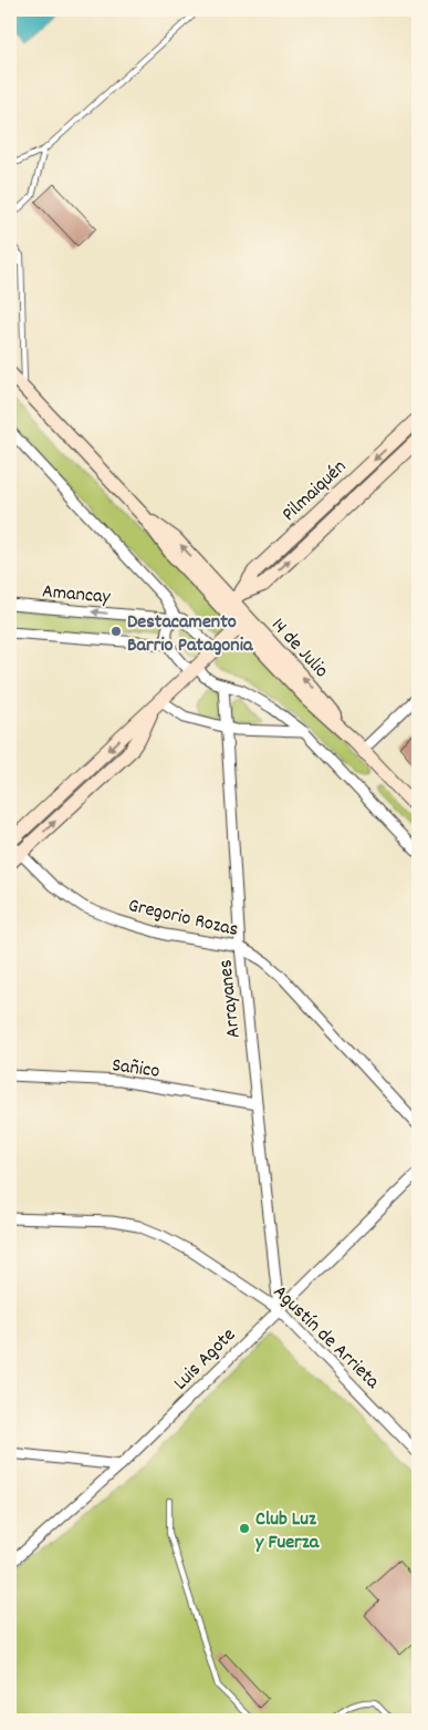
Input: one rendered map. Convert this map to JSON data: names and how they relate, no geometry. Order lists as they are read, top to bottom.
{
  "streets": {
    "main road": ["Pilmaiquén", "14 de Julio"],
    "street": [
      "Amancay",
      "Gregorio Rozas",
      "Arrayanes",
      "Sañico",
      "Agustín de Arrieta",
      "Luis Agote"
    ]
  },
  "crossings": [
    ["Pilmaiquén", "14 de Julio"],
    ["Gregorio Rozas", "Arrayanes"],
    ["Arrayanes", "Sañico"],
    ["Arrayanes", "Agustín de Arrieta"],
    ["Arrayanes", "Luis Agote"],
    ["Agustín de Arrieta", "Luis Agote"]
  ],
  "places": ["Destacamento Barrio Patagonia", "Club Luz y Fuerza"]
}
